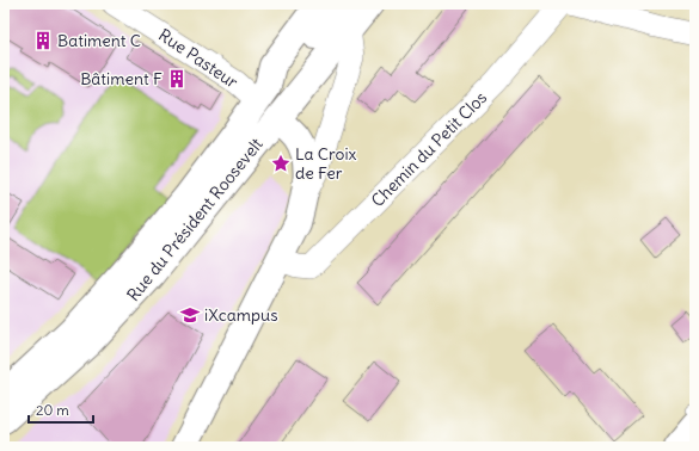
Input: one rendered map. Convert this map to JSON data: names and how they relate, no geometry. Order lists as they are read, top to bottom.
{
  "streets": {
    "main road": ["Rue du Président Roosevelt"],
    "street": ["Rue Pasteur", "Chemin du Petit Clos"]
  },
  "crossings": [
    ["Rue Pasteur", "Rue du Président Roosevelt"]
  ],
  "places": {
    "building": ["Batiment C", "Bâtiment F"],
    "place": ["La Croix de Fer"],
    "school or university": ["iXcampus"]
  },
  "scale_bar": "20 m"
}
